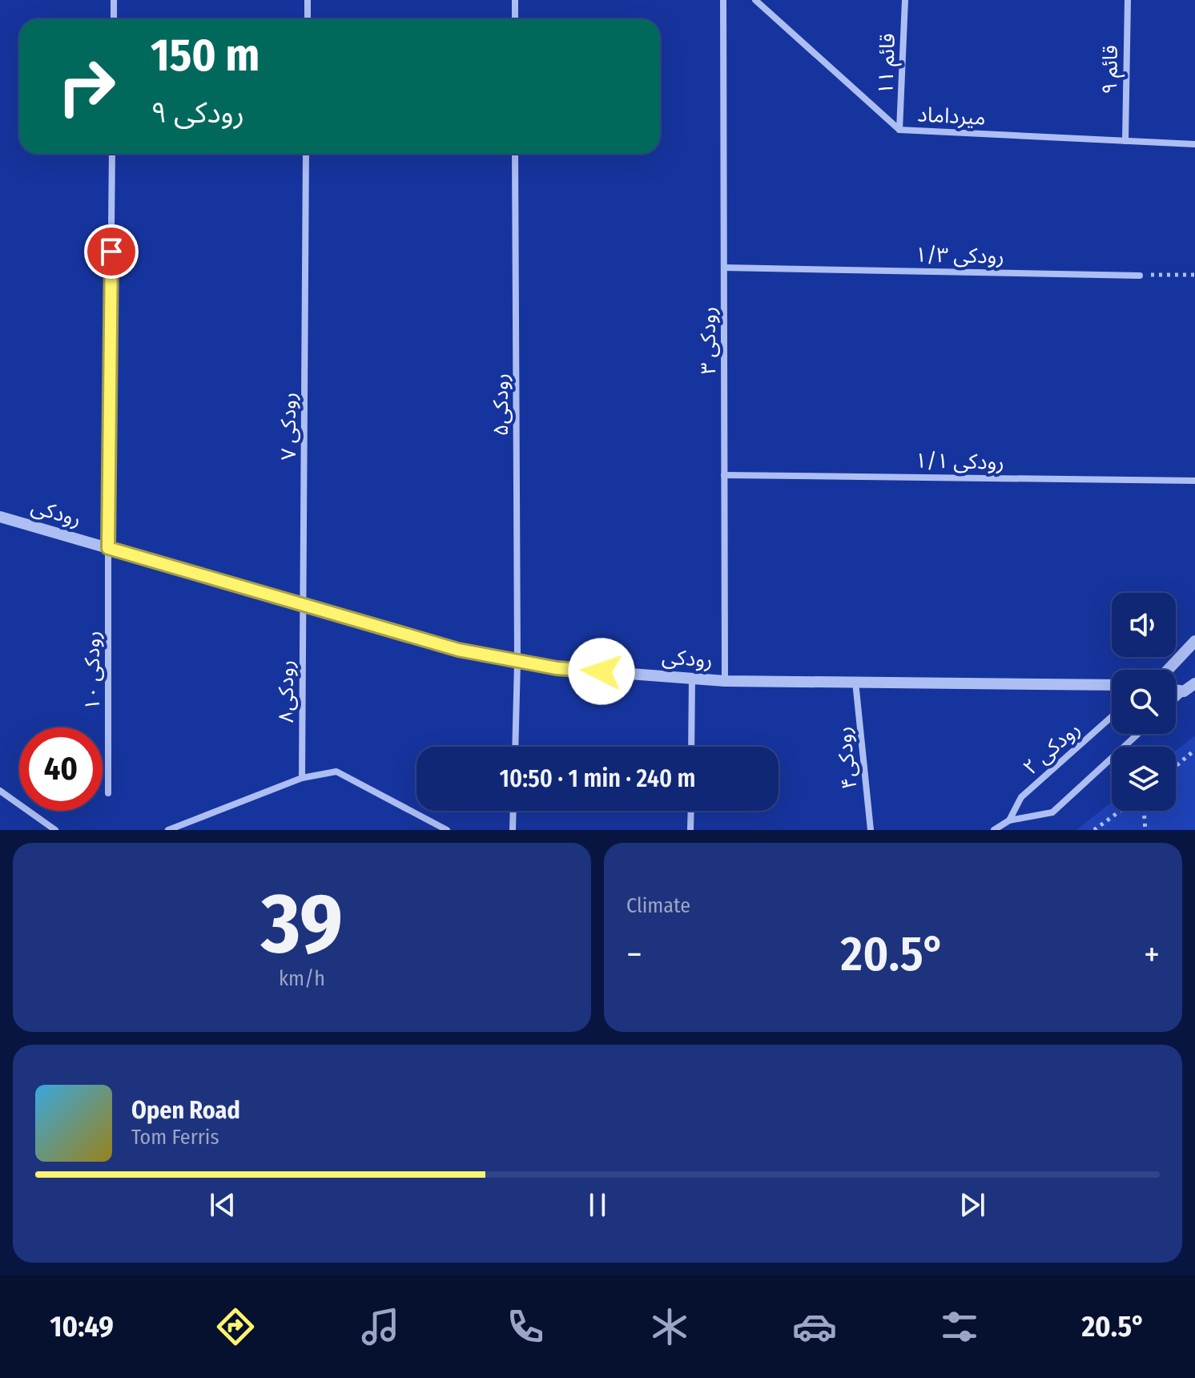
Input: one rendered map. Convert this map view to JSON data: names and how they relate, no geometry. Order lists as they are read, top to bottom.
{
  "streets": {
    "street": [
      "قائم ۱۱",
      "قائم ۹",
      "میرداماد",
      "رودکی ۱/۳",
      "رودکی ۳",
      "رودکی۵",
      "رودکی ۷",
      "رودکی ۱/۱",
      "رودکی",
      "رودکی ۱۰",
      "رودکی۸",
      "رودکی ۲",
      "رودکی۴"
    ]
  },
  "crossings": [
    ["قائم ۱۱", "میرداماد"],
    ["قائم ۹", "میرداماد"],
    ["رودکی ۱/۳", "رودکی ۳"],
    ["رودکی ۳", "رودکی ۱/۱"],
    ["رودکی ۳", "رودکی"],
    ["رودکی۵", "رودکی"],
    ["رودکی ۷", "رودکی"],
    ["رودکی ۷", "رودکی۸"],
    ["رودکی", "رودکی ۱۰"],
    ["رودکی", "رودکی۸"],
    ["رودکی", "رودکی۴"]
  ],
  "page": {
    "turn": ["150 m", "رودکی ۹"],
    "limit": "40",
    "trip": "10:50 · 1 min · 240 m",
    "tile": [
      ["39", "km/h"],
      "Climate"
    ],
    "heat": ["−", "20.5°", "+"],
    "song": ["Open Road", "Tom Ferris"],
    "tabs": ["10:49", "20.5°"]
  }
}
